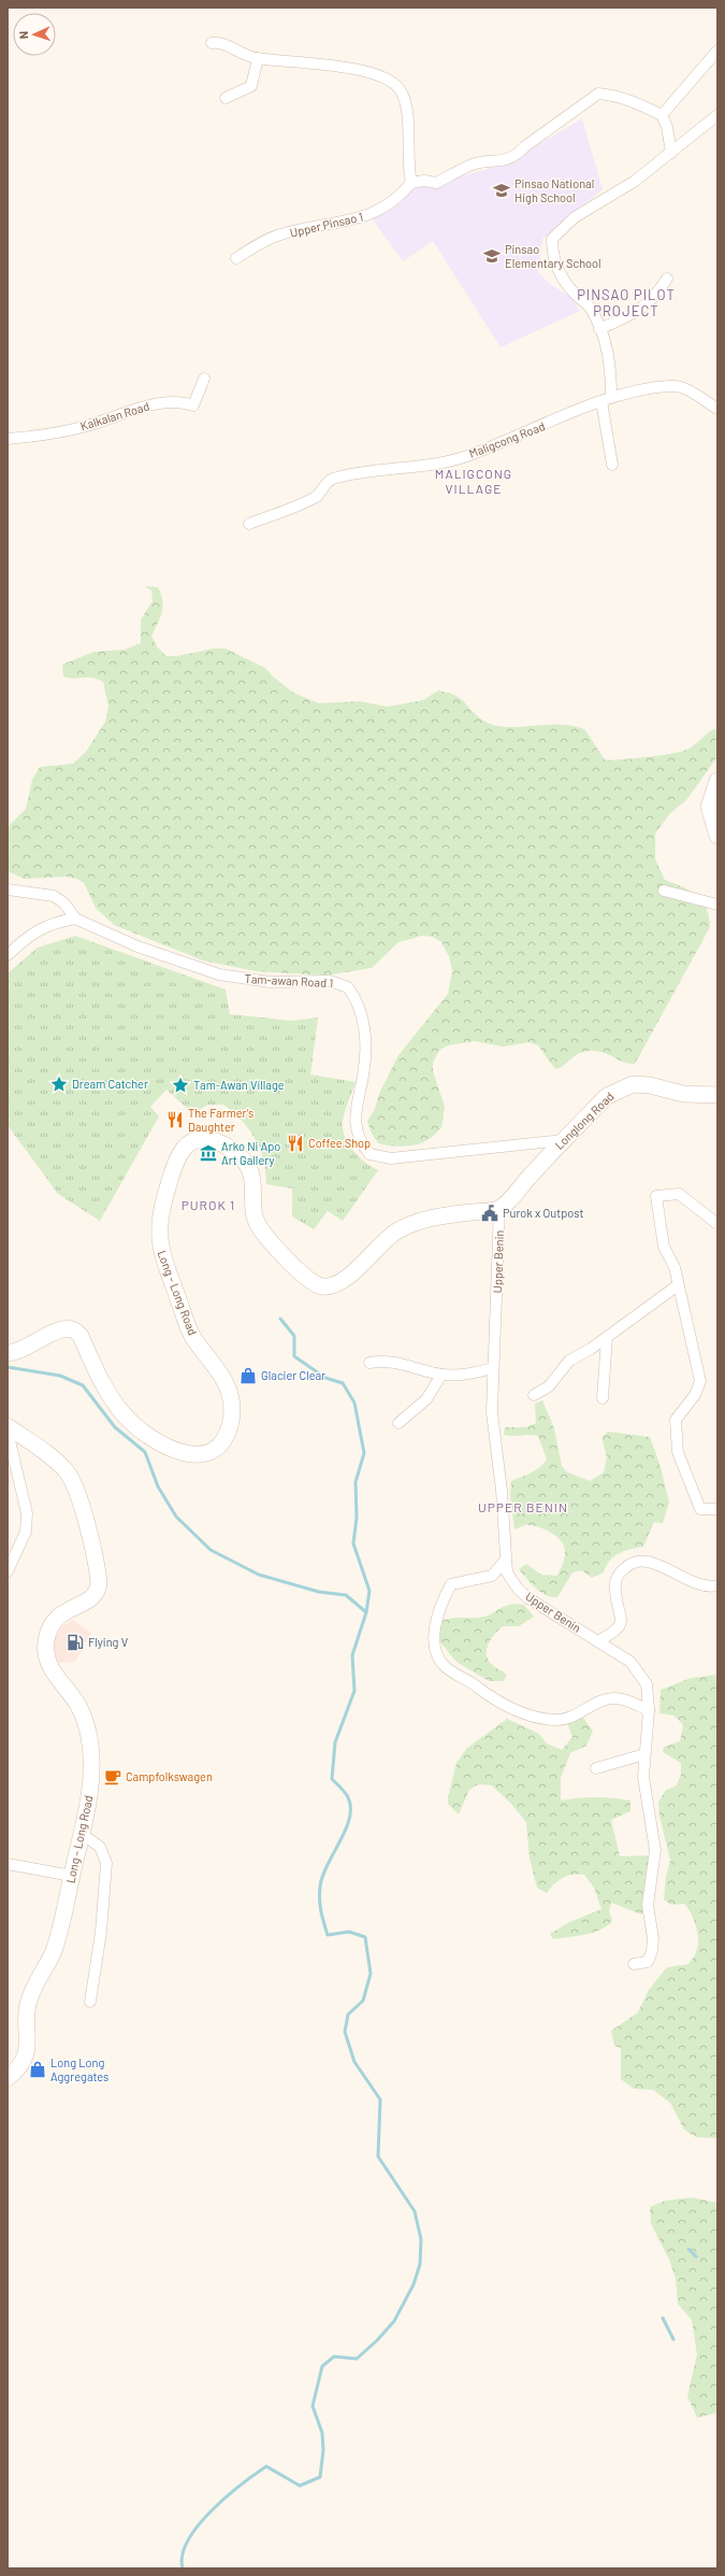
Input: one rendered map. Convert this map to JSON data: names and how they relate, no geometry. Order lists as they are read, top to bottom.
{
  "streets": {
    "main road": ["Longlong Road", "Long - Long Road"],
    "street": [
      "Upper Pinsao 1",
      "Kalkalan Road",
      "Maligcong Road",
      "Tam-awan Road 1",
      "Upper Benin"
    ]
  },
  "crossings": [
    ["Tam-awan Road 1", "Longlong Road"],
    ["Longlong Road", "Upper Benin"],
    ["Longlong Road", "Long - Long Road"],
    ["Upper Benin", "Long - Long Road"]
  ],
  "districts": [
    "PINSAO PILOT PROJECT",
    "MALIGCONG VILLAGE",
    "PUROK 1",
    "UPPER BENIN"
  ],
  "places": {
    "school or university": ["Pinsao National High School", "Pinsao Elementary School"],
    "place": ["Dream Catcher", "Tam-Awan Village"],
    "restaurant": ["The Farmer's Daughter", "Coffee Shop"],
    "museum": ["Arko Ni Apo Art Gallery"],
    "public building": ["Purok x Outpost"],
    "shop": ["Glacier Clear", "Long Long Aggregates"],
    "fuel station": ["Flying V"],
    "cafe": ["Campfolkswagen"]
  },
  "north": "left"
}
